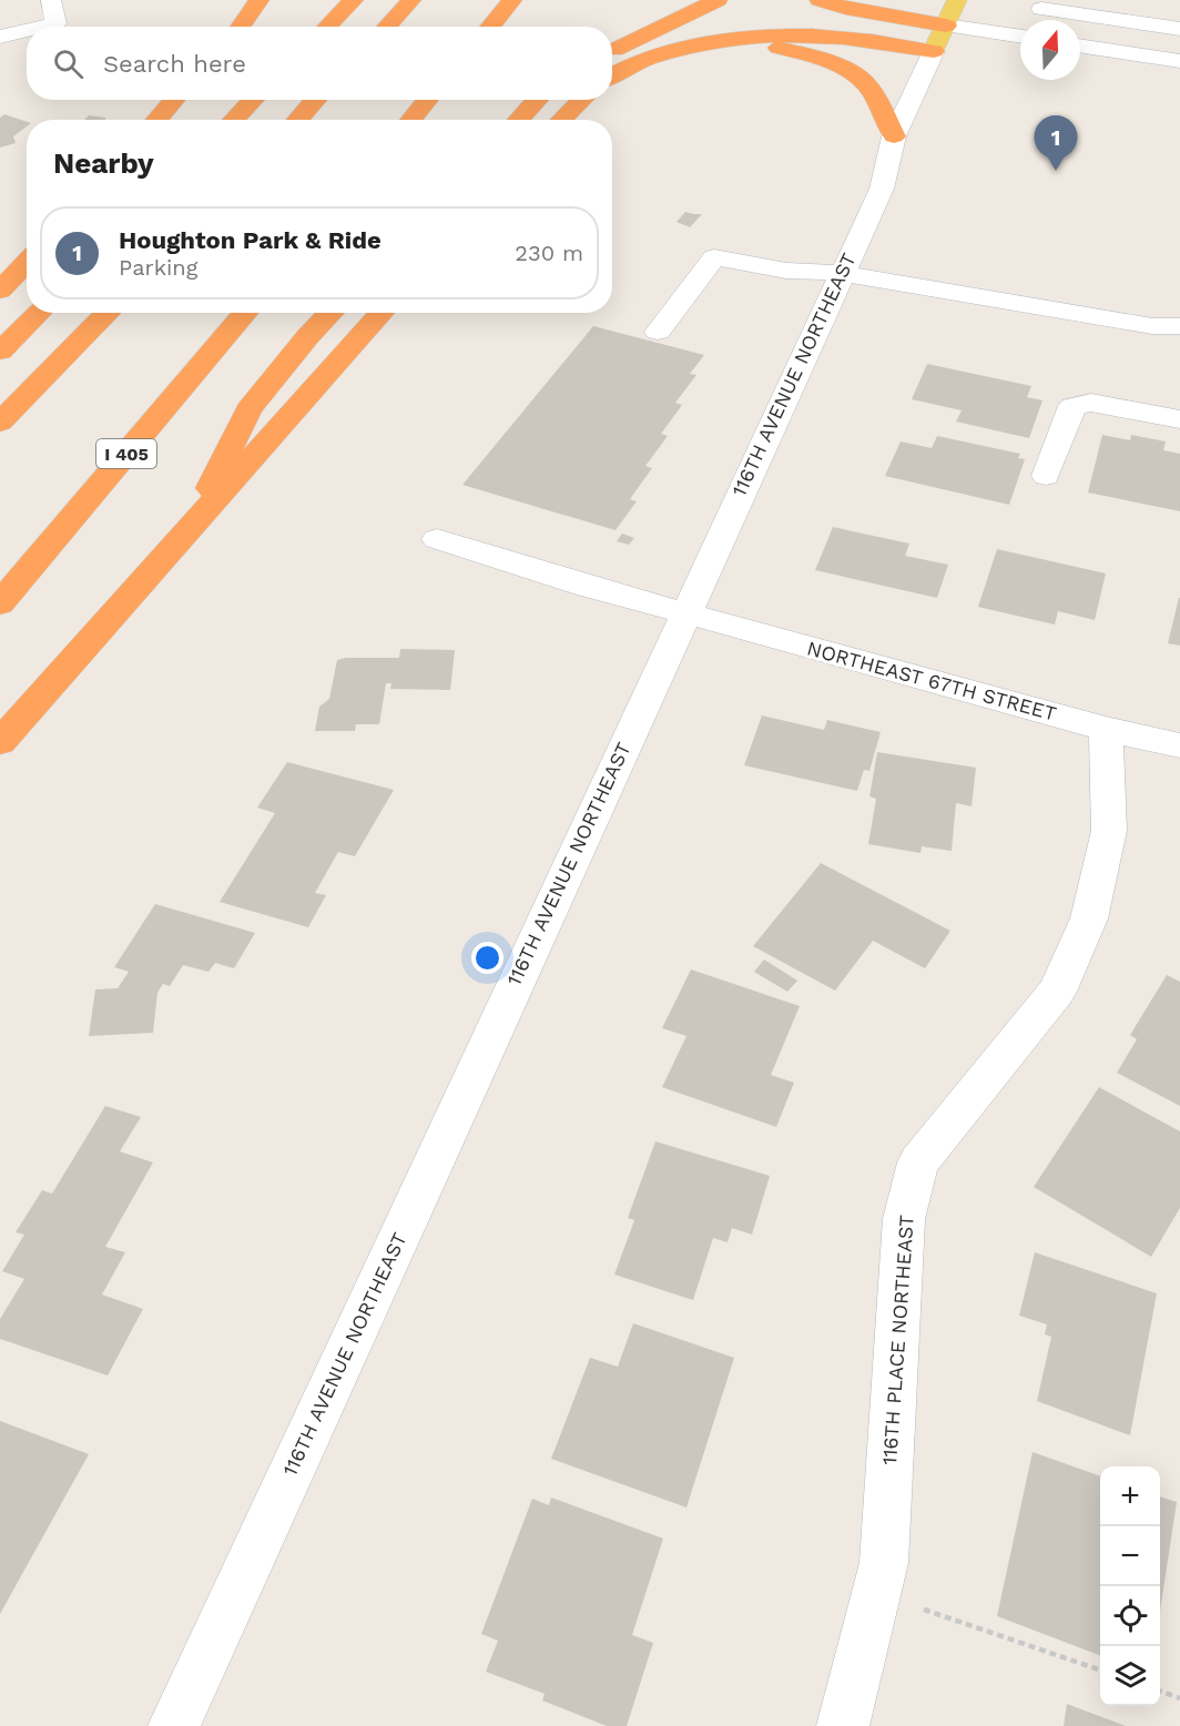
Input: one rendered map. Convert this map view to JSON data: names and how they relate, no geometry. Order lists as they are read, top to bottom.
{
  "streets": {
    "highway": ["I 405"],
    "main road": ["116TH AVENUE NORTHEAST"],
    "street": ["NORTHEAST 67TH STREET", "116TH PLACE NORTHEAST"]
  },
  "crossings": [
    ["116TH AVENUE NORTHEAST", "NORTHEAST 67TH STREET"],
    ["NORTHEAST 67TH STREET", "116TH PLACE NORTHEAST"]
  ],
  "north": "top",
  "page": {
    "search": "Search here",
    "pins": "1",
    "heading": "Nearby",
    "list": [
      {
        "mark": "1",
        "name": "Houghton Park & Ride",
        "note": "Parking",
        "value": "230 m"
      }
    ],
    "map_buttons": ["+", "−"]
  }
}
